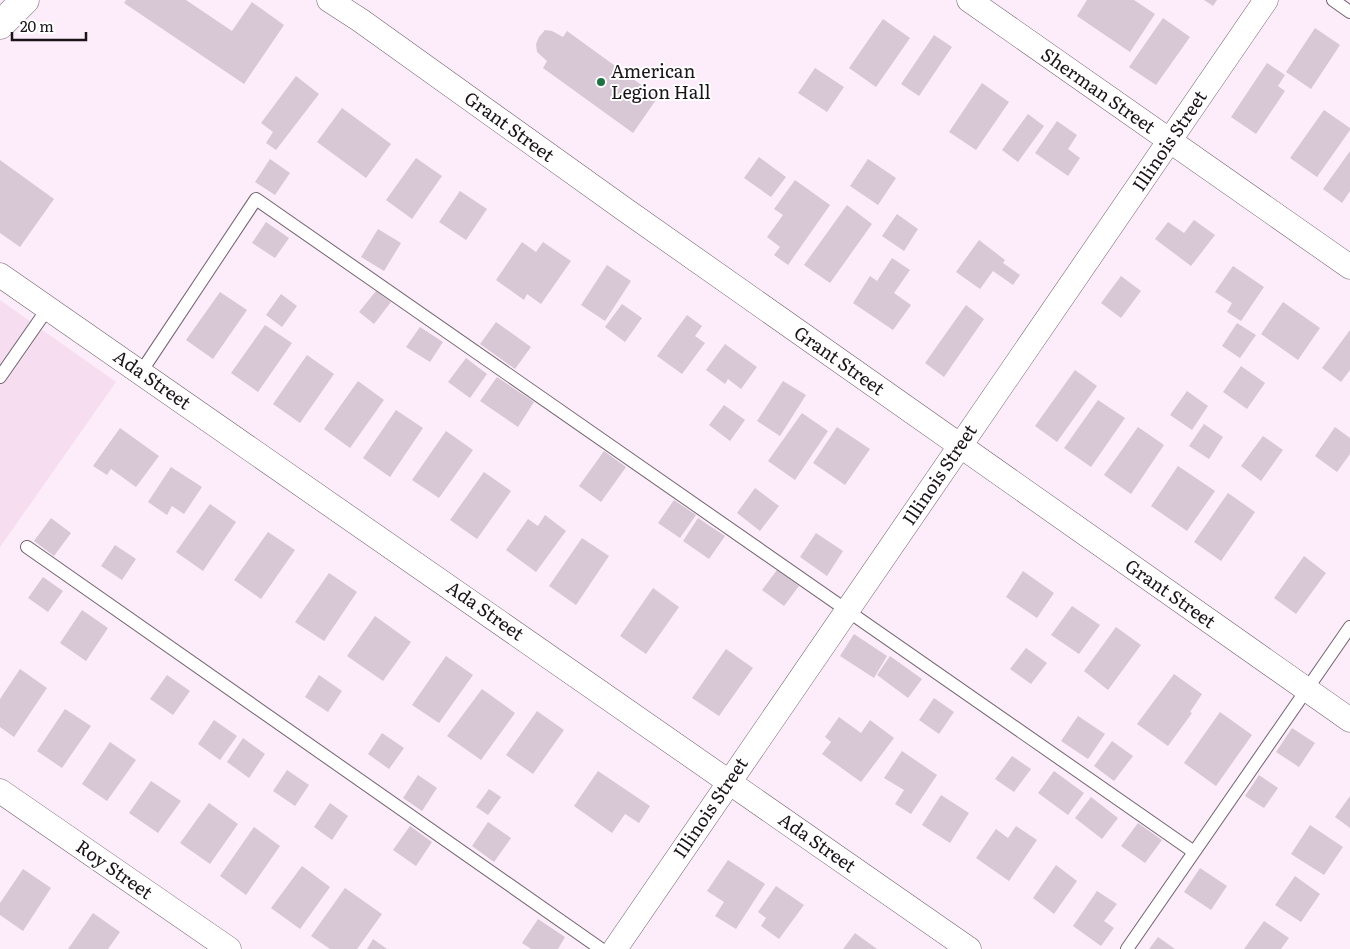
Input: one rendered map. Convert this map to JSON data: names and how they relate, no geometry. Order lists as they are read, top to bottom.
{
  "streets": {
    "street": [
      "Sherman Street",
      "Grant Street",
      "Illinois Street",
      "Ada Street",
      "Roy Street"
    ]
  },
  "crossings": [
    ["Sherman Street", "Illinois Street"],
    ["Grant Street", "Illinois Street"],
    ["Illinois Street", "Ada Street"]
  ],
  "places": ["American Legion Hall"],
  "scale_bar": "20 m"
}
